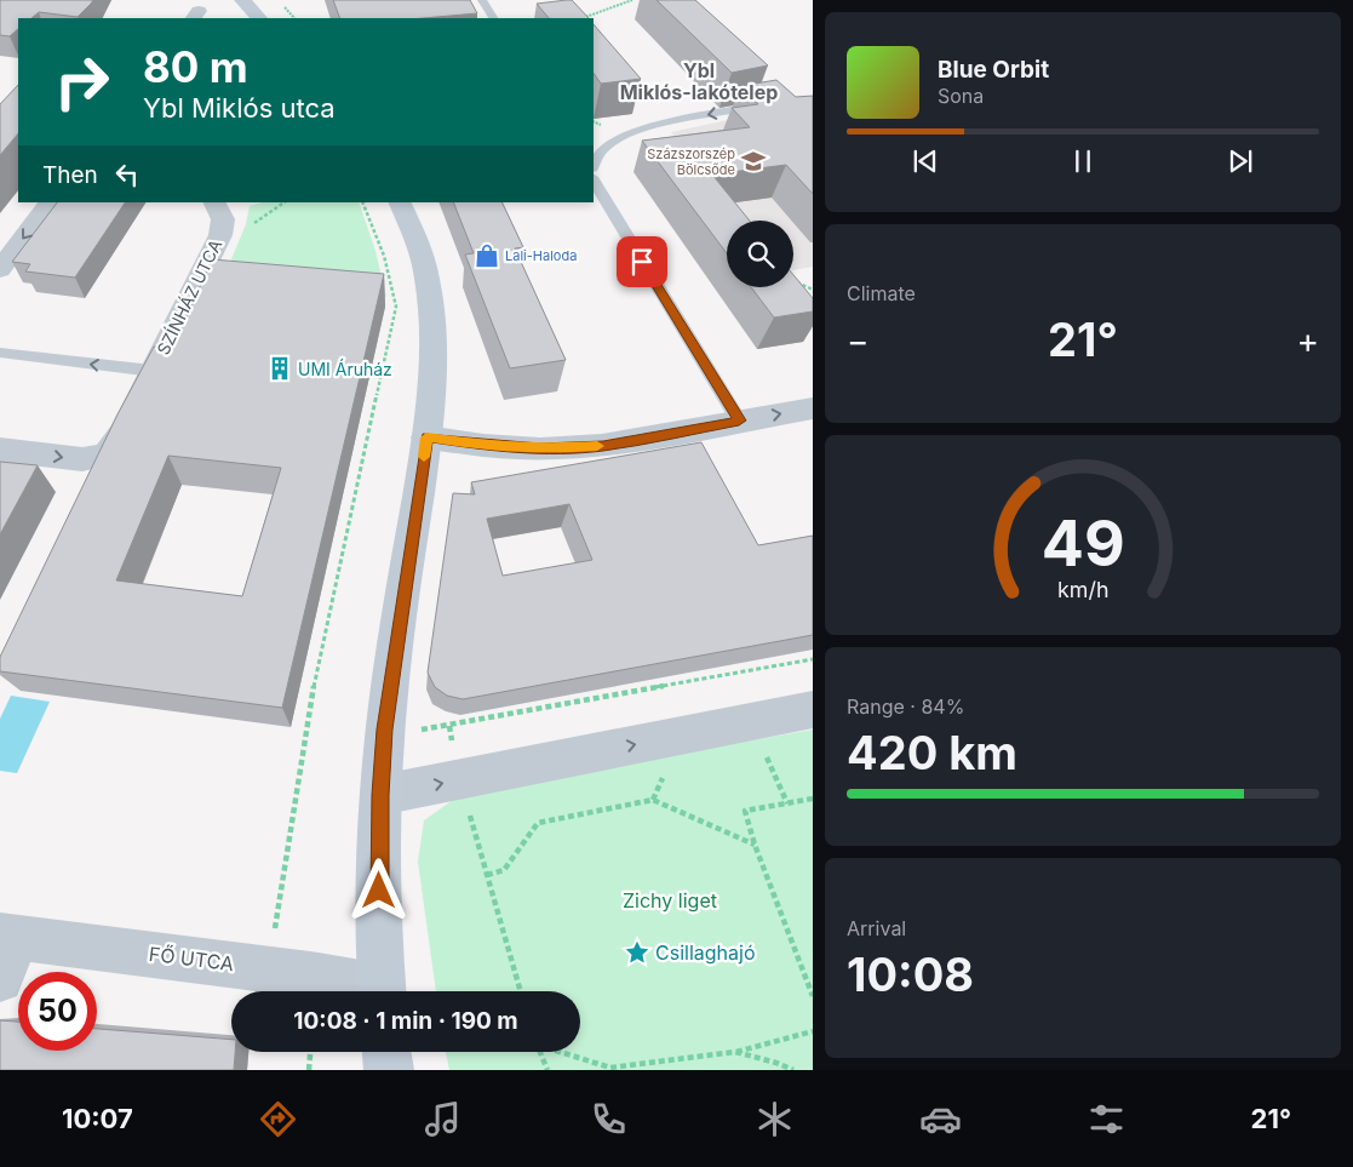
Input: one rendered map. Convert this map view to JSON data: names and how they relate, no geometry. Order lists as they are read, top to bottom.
{
  "streets": {
    "street": ["SZÍNHÁZ UTCA", "FŐ UTCA"]
  },
  "one_way": ["SZÍNHÁZ UTCA"],
  "districts": ["Ybl Miklós-lakótelep"],
  "parks": ["Zichy liget"],
  "places": {
    "school or university": ["Százszorszép Bölcsőde"],
    "shop": ["Lali-Haloda"],
    "building": ["UMI Áruház"],
    "place": ["Csillaghajó"]
  },
  "page": {
    "turn": ["80 m", "Ybl Miklós utca"],
    "song": ["Blue Orbit", "Sona"],
    "then": "Then",
    "tile": [
      "Climate",
      ["Range · 84%", "420 km"],
      ["Arrival", "10:08"]
    ],
    "heat": ["−", "21°", "+"],
    "limit": "50",
    "trip": "10:08 · 1 min · 190 m",
    "tabs": ["10:07", "21°"],
    "gauge": ["49", "km/h"]
  }
}
